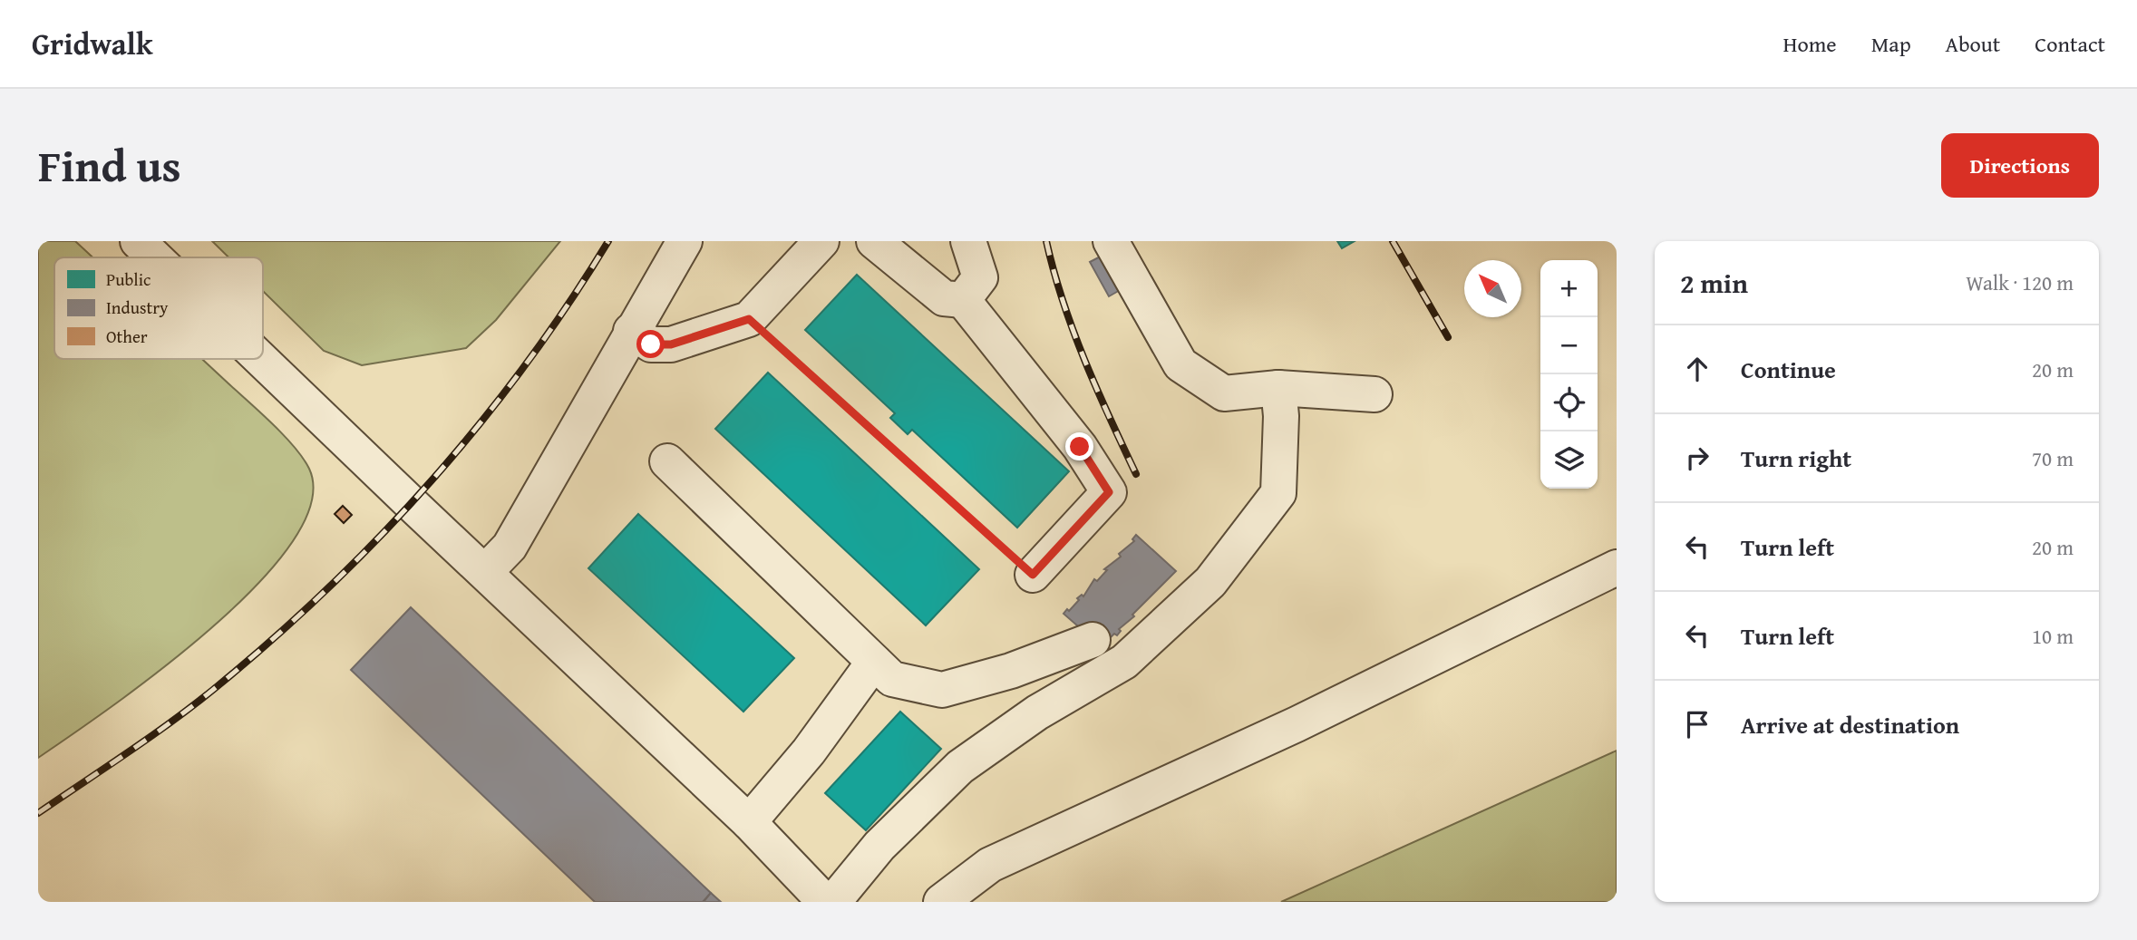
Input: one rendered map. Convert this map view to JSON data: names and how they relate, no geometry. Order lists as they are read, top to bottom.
{
  "legend": ["Public", "Industry", "Other"],
  "north": "top left",
  "page": {
    "header": "Gridwalk",
    "nav": [
      "Home",
      "Map",
      "About",
      "Contact"
    ],
    "title": "Find us",
    "buttons": "Directions",
    "heading": ["2 min", "Walk · 120 m"],
    "map_buttons": ["+", "−"],
    "list": [
      ["Continue", "20 m"],
      ["Turn right", "70 m"],
      ["Turn left", "20 m"],
      ["Turn left", "10 m"],
      "Arrive at destination"
    ]
  }
}
